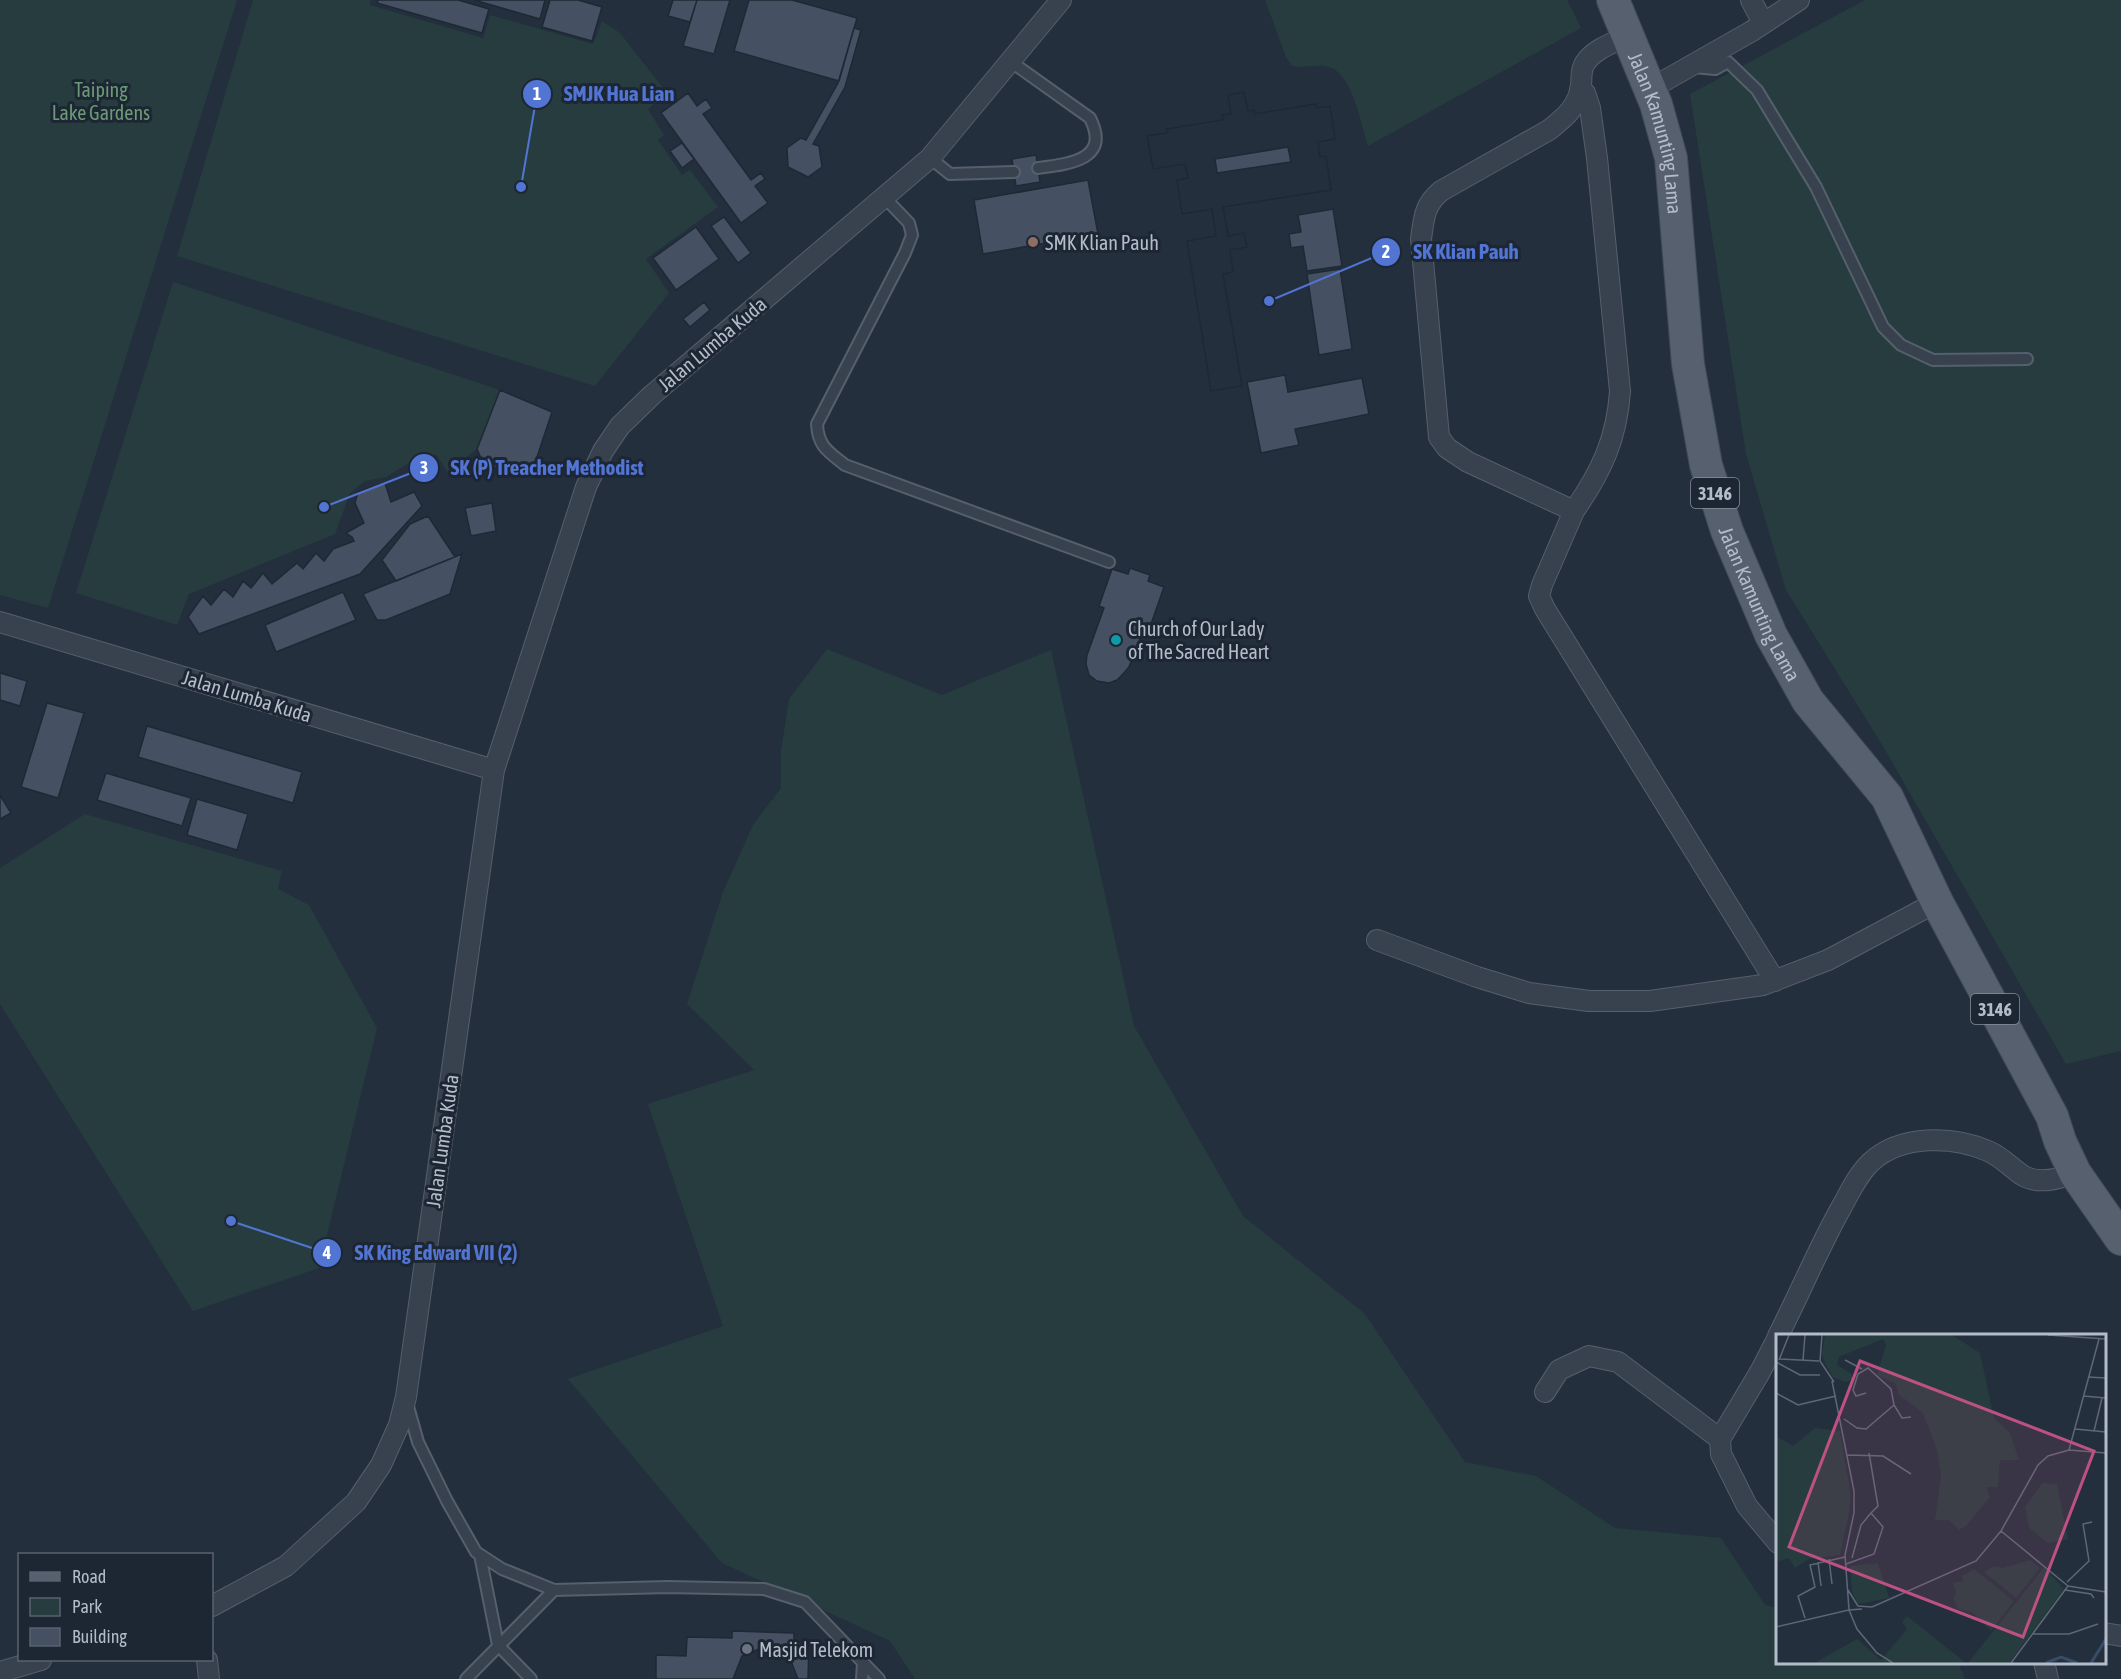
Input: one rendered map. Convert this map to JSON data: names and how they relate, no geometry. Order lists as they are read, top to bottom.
{
  "streets": {
    "main road": ["Jalan Kamunting Lama", "3146"],
    "street": ["Jalan Lumba Kuda"]
  },
  "parks": ["Taiping Lake Gardens"],
  "places": [
    "SMJK Hua Lian",
    "SMK Klian Pauh",
    "SK Klian Pauh",
    "SK (P) Treacher Methodist",
    "Church of Our Lady of The Sacred Heart",
    "SK King Edward VII (2)",
    "Masjid Telekom"
  ],
  "legend": ["Road", "Park", "Building"]
}
